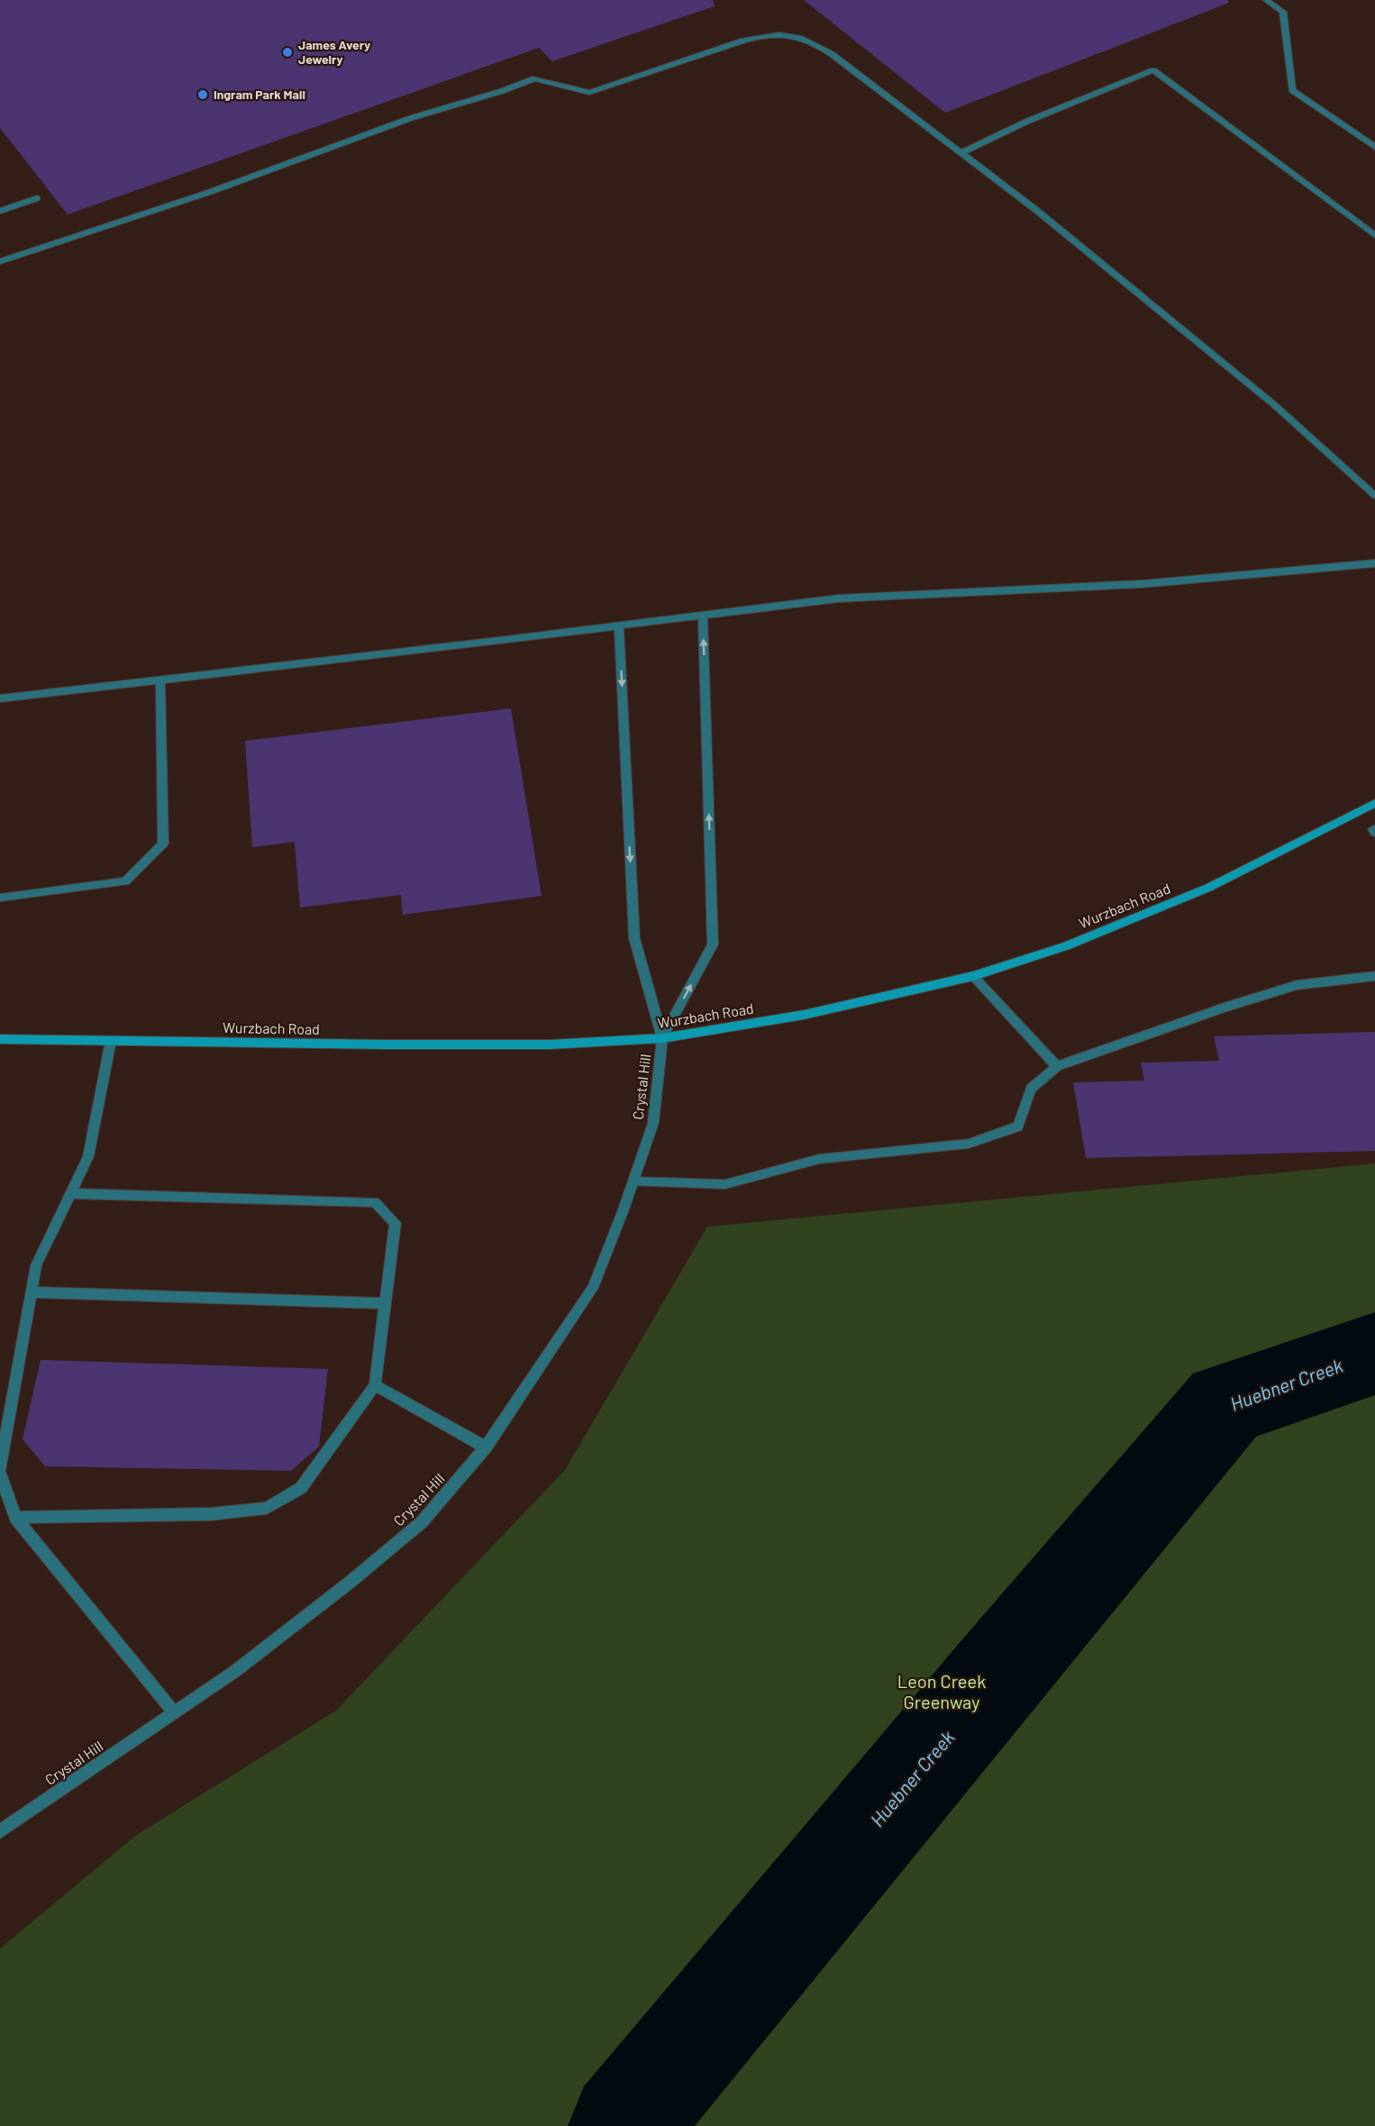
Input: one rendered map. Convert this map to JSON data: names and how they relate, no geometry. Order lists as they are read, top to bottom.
{
  "streets": {
    "main road": ["Wurzbach Road"],
    "street": ["Crystal Hill"]
  },
  "crossings": [
    ["Wurzbach Road", "Crystal Hill"]
  ],
  "water": ["Huebner Creek"],
  "parks": ["Leon Creek Greenway"],
  "places": ["James Avery Jewelry", "Ingram Park Mall"]
}
